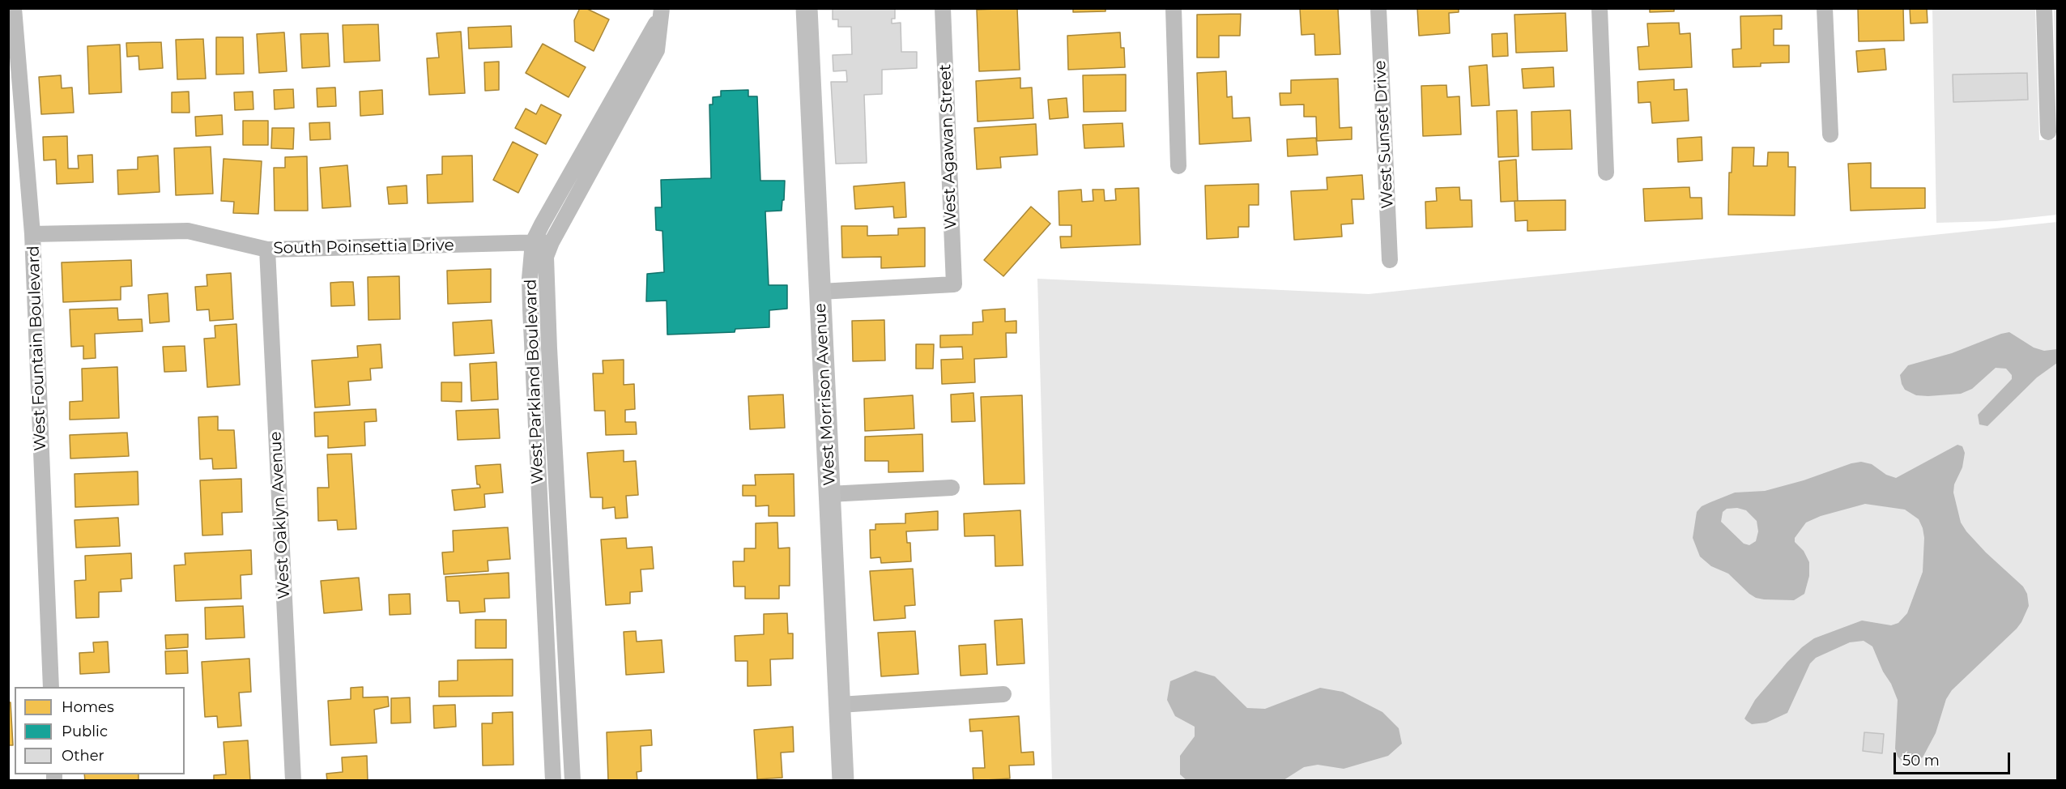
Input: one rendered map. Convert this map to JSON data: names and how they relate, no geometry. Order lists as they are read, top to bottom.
{
  "streets": {
    "street": [
      "West Sunset Drive",
      "West Agawan Street",
      "South Poinsettia Drive",
      "West Fountain Boulevard",
      "West Parkland Boulevard",
      "West Morrison Avenue",
      "West Oaklyn Avenue"
    ]
  },
  "crossings": [
    ["West Agawan Street", "West Morrison Avenue"],
    ["South Poinsettia Drive", "West Fountain Boulevard"],
    ["South Poinsettia Drive", "West Parkland Boulevard"],
    ["South Poinsettia Drive", "West Oaklyn Avenue"]
  ],
  "legend": ["Homes", "Public", "Other"],
  "scale_bar": "50 m"
}
